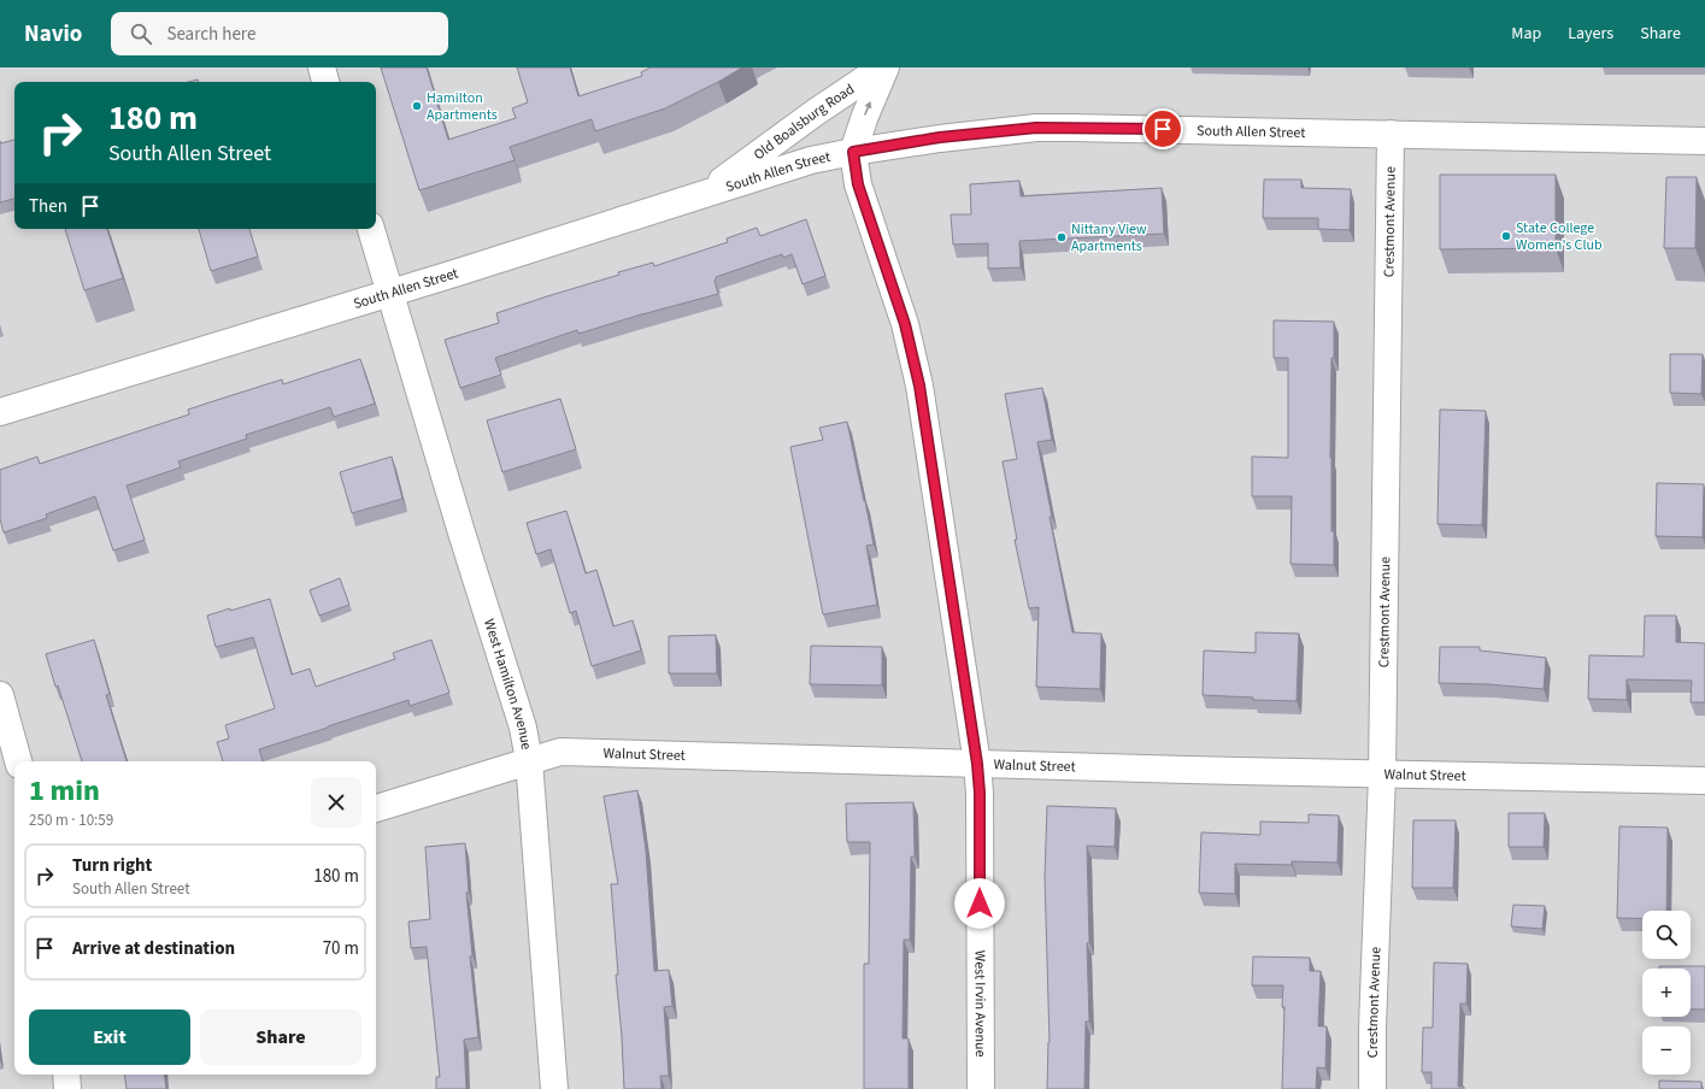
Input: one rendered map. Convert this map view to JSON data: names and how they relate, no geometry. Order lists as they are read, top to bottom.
{
  "streets": {
    "street": [
      "Old Boalsburg Road",
      "South Allen Street",
      "Crestmont Avenue",
      "West Hamilton Avenue",
      "Walnut Street",
      "West Irvin Avenue"
    ]
  },
  "crossings": [
    ["Old Boalsburg Road", "South Allen Street"],
    ["Old Boalsburg Road", "West Irvin Avenue"],
    ["South Allen Street", "Crestmont Avenue"],
    ["South Allen Street", "West Hamilton Avenue"],
    ["South Allen Street", "West Irvin Avenue"],
    ["Crestmont Avenue", "Walnut Street"],
    ["West Hamilton Avenue", "Walnut Street"],
    ["Walnut Street", "West Irvin Avenue"]
  ],
  "places": ["Hamilton Apartments", "State College Women's Club", "Nittany View Apartments"],
  "page": {
    "header": "Navio",
    "search": "Search here",
    "nav": ["Map", "Layers", "Share"],
    "turn": ["180 m", "South Allen Street"],
    "then": "Then",
    "heading": ["1 min", "250 m · 10:59"],
    "list": [
      {
        "name": "Turn right",
        "note": "South Allen Street",
        "value": "180 m"
      },
      {
        "name": "Arrive at destination",
        "value": "70 m"
      }
    ],
    "map_buttons": ["+", "−"],
    "buttons": ["Exit", "Share"]
  }
}
